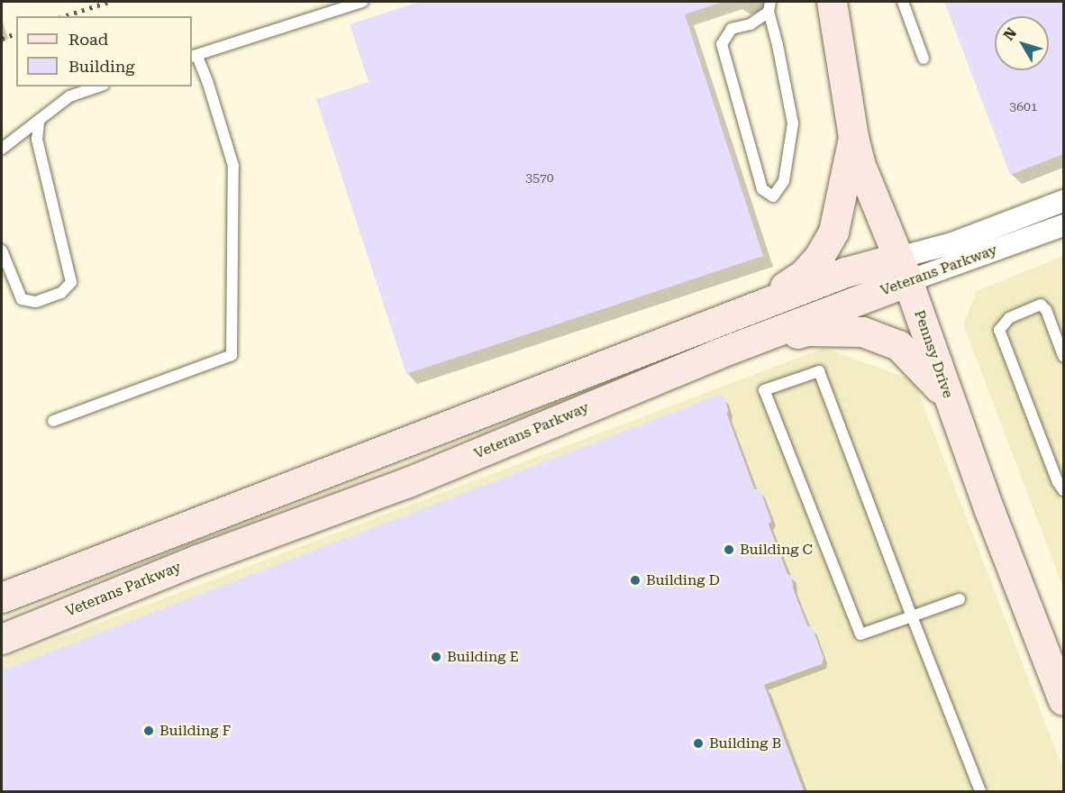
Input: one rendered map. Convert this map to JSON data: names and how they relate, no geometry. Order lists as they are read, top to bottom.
{
  "streets": {
    "main road": ["Veterans Parkway", "Pennsy Drive"]
  },
  "crossings": [
    ["Veterans Parkway", "Pennsy Drive"]
  ],
  "places": [
    "Building C",
    "Building D",
    "Building E",
    "Building F",
    "Building B"
  ],
  "house_numbers": ["3601", "3570"],
  "legend": ["Road", "Building"],
  "north": "top left"
}
